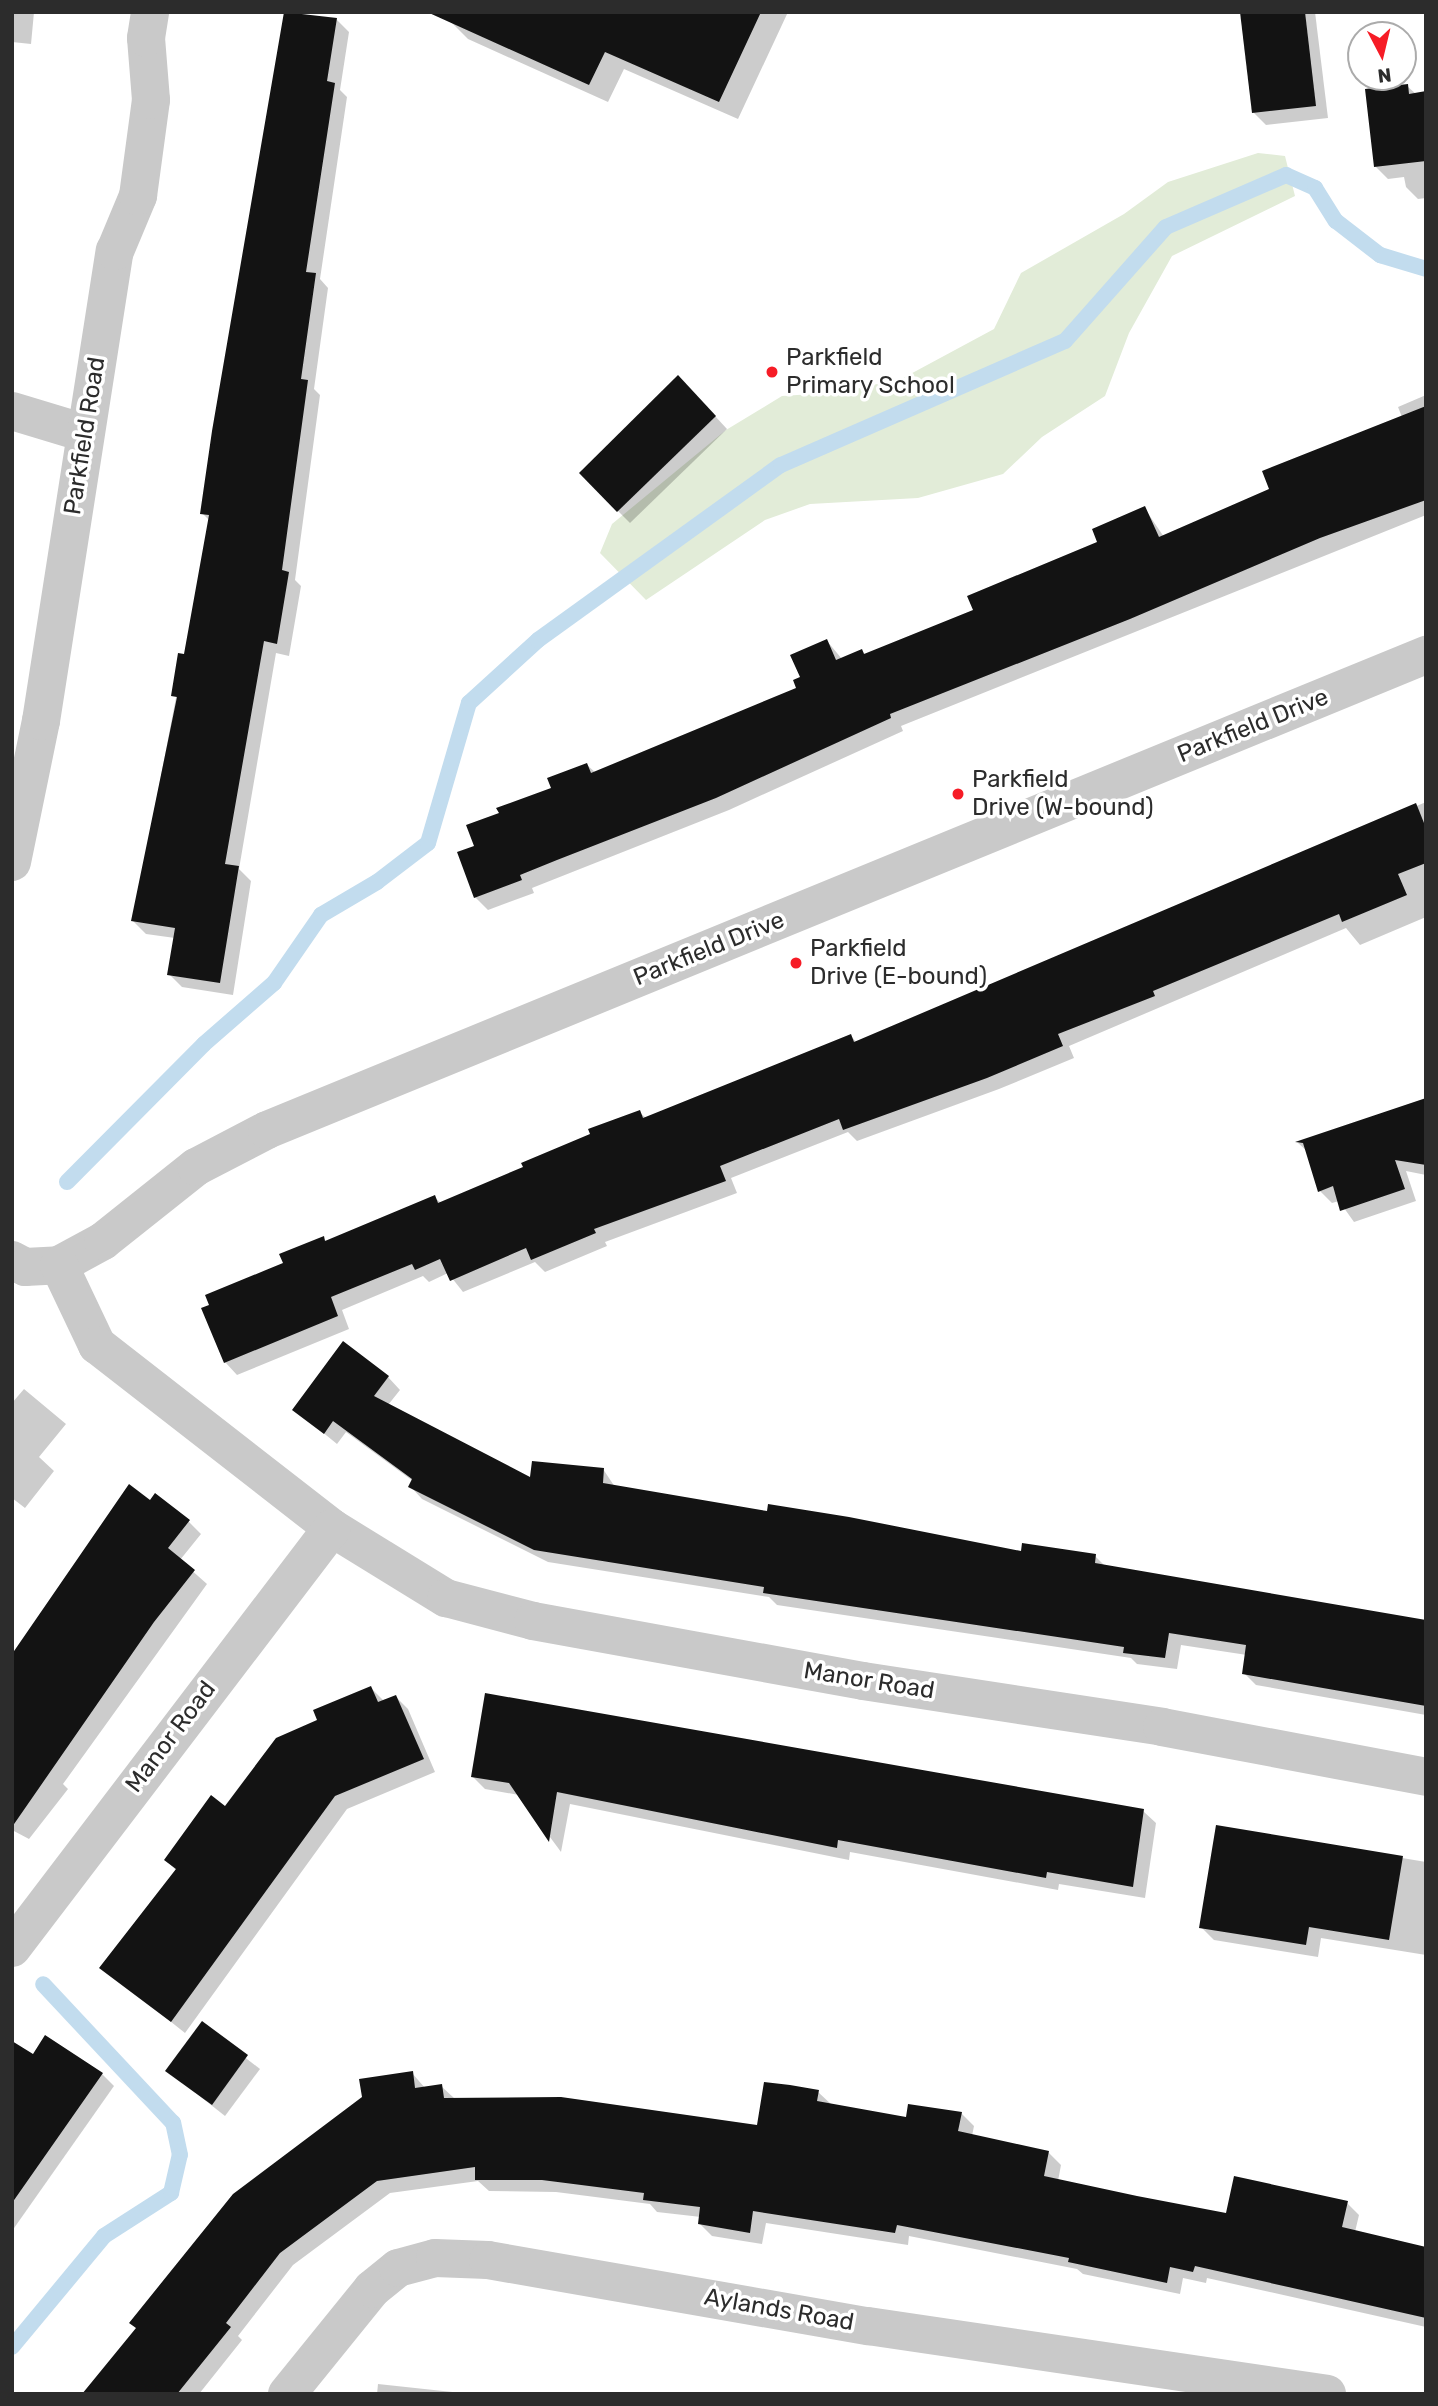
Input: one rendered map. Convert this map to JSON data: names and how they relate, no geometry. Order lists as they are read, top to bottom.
{
  "streets": {
    "street": [
      "Parkfield Road",
      "Parkfield Drive",
      "Manor Road",
      "Aylands Road"
    ]
  },
  "crossings": [
    ["Parkfield Drive", "Manor Road"]
  ],
  "places": ["Parkfield Primary School", "Parkfield Drive (W-bound)", "Parkfield Drive (E-bound)"],
  "north": "bottom"
}
